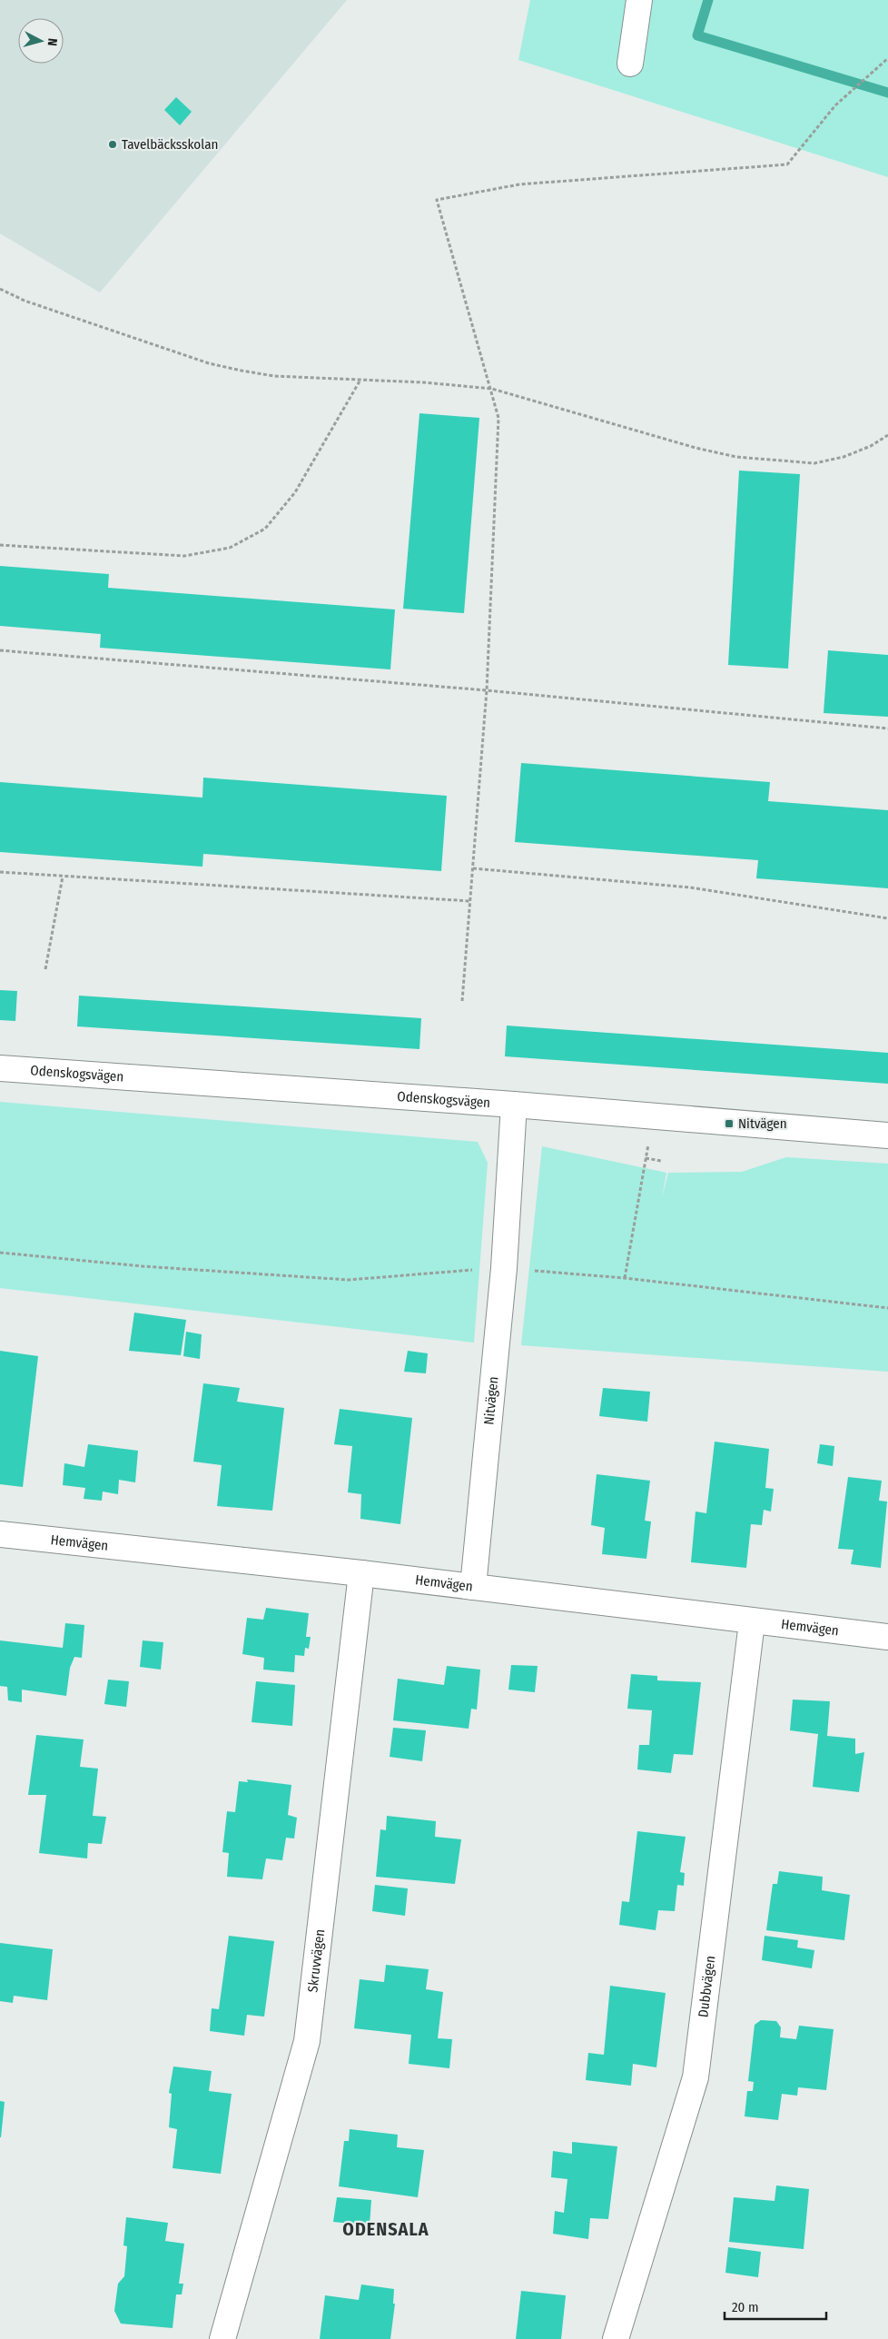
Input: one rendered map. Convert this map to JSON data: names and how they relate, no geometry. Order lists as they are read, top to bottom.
{
  "streets": {
    "street": [
      "Odenskogsvägen",
      "Nitvägen",
      "Hemvägen",
      "Skruvvägen",
      "Dubbvägen"
    ]
  },
  "crossings": [
    ["Odenskogsvägen", "Nitvägen"],
    ["Nitvägen", "Hemvägen"],
    ["Hemvägen", "Skruvvägen"],
    ["Hemvägen", "Dubbvägen"]
  ],
  "districts": ["ODENSALA"],
  "places": {
    "other": ["Tavelbäcksskolan"],
    "transit": ["Nitvägen"]
  },
  "scale_bar": "20 m",
  "north": "right"
}
